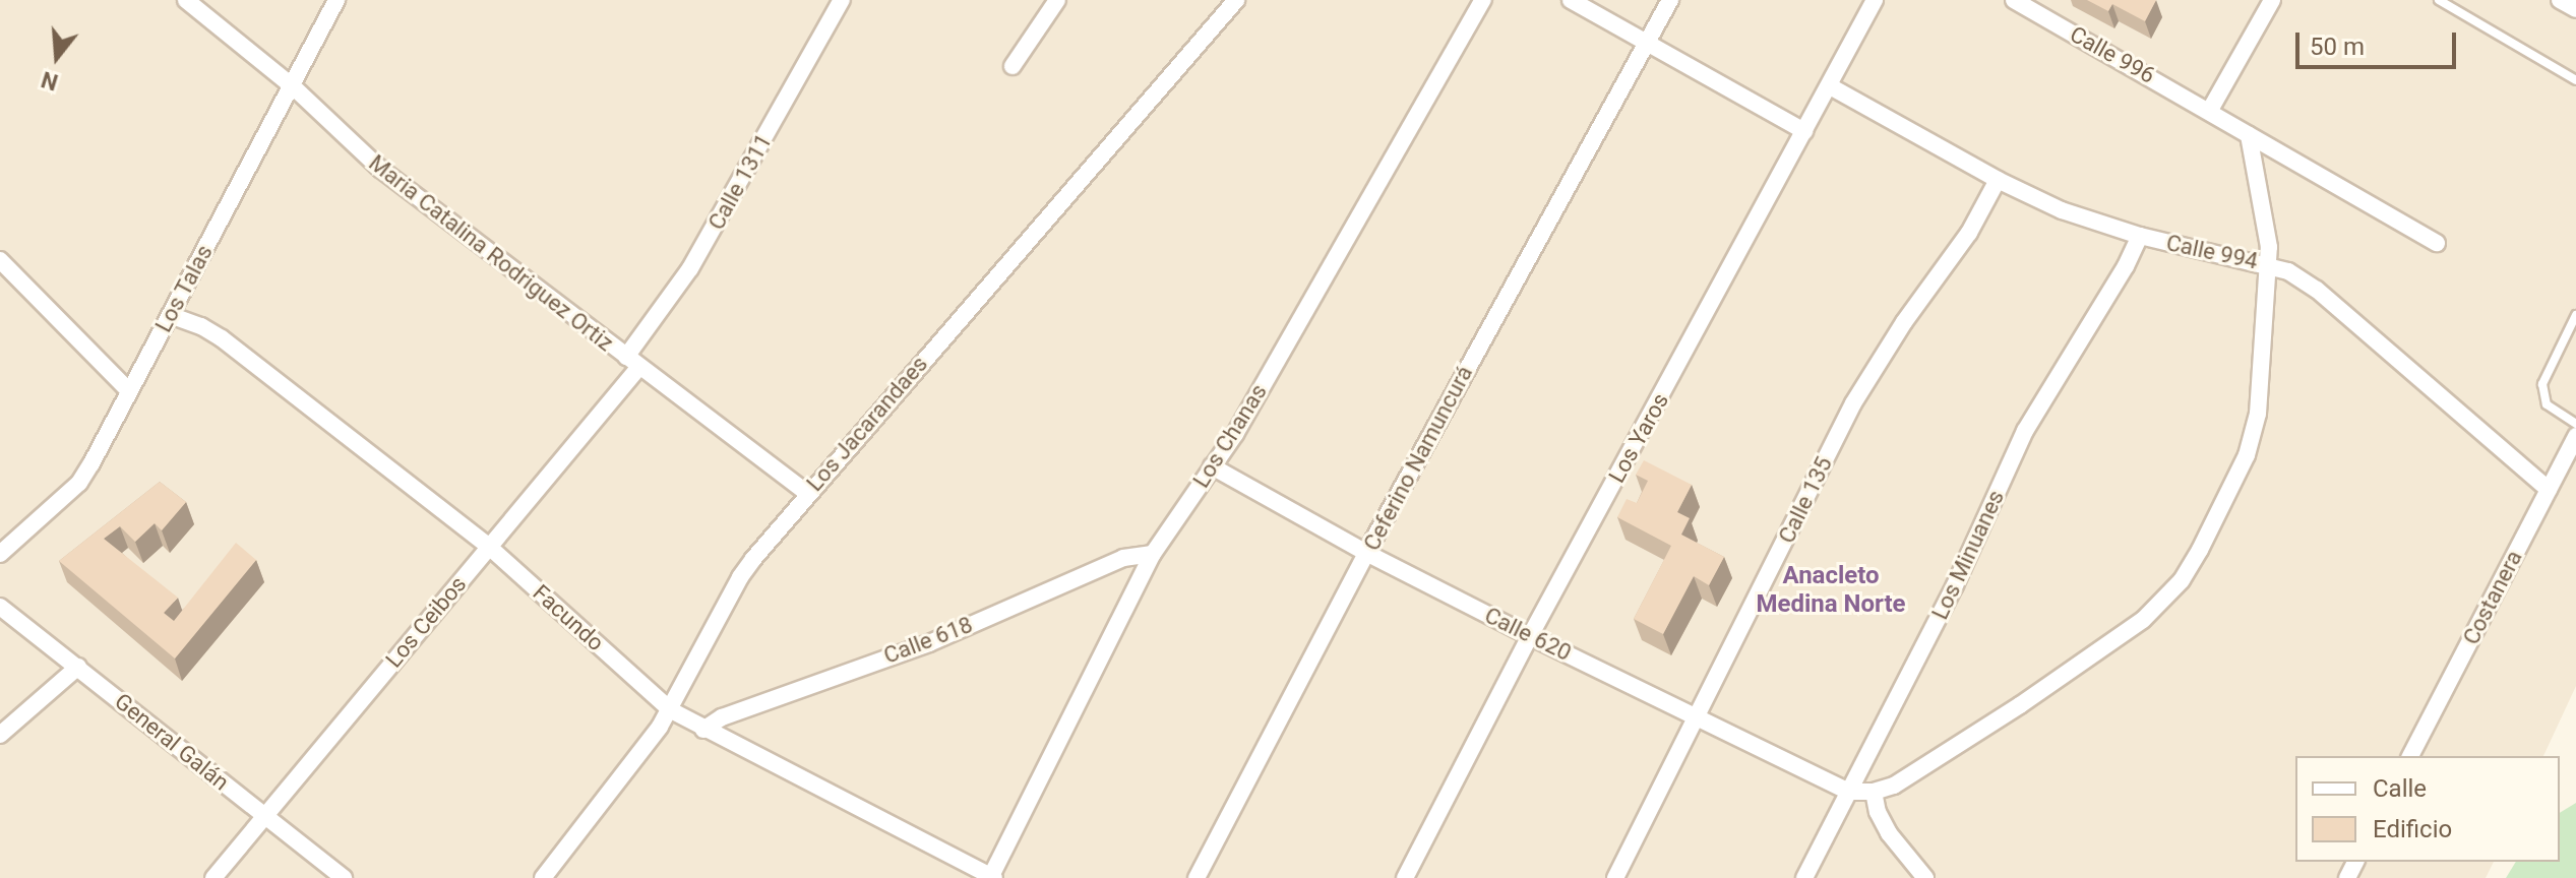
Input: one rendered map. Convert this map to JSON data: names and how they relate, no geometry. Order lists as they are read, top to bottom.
{
  "streets": {
    "street": [
      "Calle 996",
      "Calle 1311",
      "Calle 994",
      "Maria Catalina Rodriguez Ortiz",
      "Los Talas",
      "Los Jacarandaes",
      "Los Chanas",
      "Los Yaros",
      "Ceferino Namuncurá",
      "Calle 135",
      "Los Minuanes",
      "Costanera",
      "Facundo",
      "Los Ceibos",
      "Calle 620",
      "Calle 618",
      "General Galán"
    ]
  },
  "crossings": [
    ["Calle 1311", "Maria Catalina Rodriguez Ortiz"],
    ["Calle 1311", "Los Ceibos"],
    ["Calle 994", "Los Yaros"],
    ["Calle 994", "Calle 135"],
    ["Calle 994", "Los Minuanes"],
    ["Calle 994", "Costanera"],
    ["Maria Catalina Rodriguez Ortiz", "Los Talas"],
    ["Maria Catalina Rodriguez Ortiz", "Los Jacarandaes"],
    ["Maria Catalina Rodriguez Ortiz", "Los Ceibos"],
    ["Los Talas", "Facundo"],
    ["Los Jacarandaes", "Facundo"],
    ["Los Chanas", "Facundo"],
    ["Los Chanas", "Calle 620"],
    ["Los Chanas", "Calle 618"],
    ["Los Yaros", "Calle 620"],
    ["Ceferino Namuncurá", "Calle 620"],
    ["Calle 135", "Calle 620"],
    ["Los Minuanes", "Calle 620"],
    ["Facundo", "Los Ceibos"],
    ["Facundo", "Calle 618"],
    ["Los Ceibos", "General Galán"]
  ],
  "districts": ["Anacleto Medina Norte"],
  "legend": ["Calle", "Edificio"],
  "scale_bar": "50 m",
  "north": "bottom"
}
